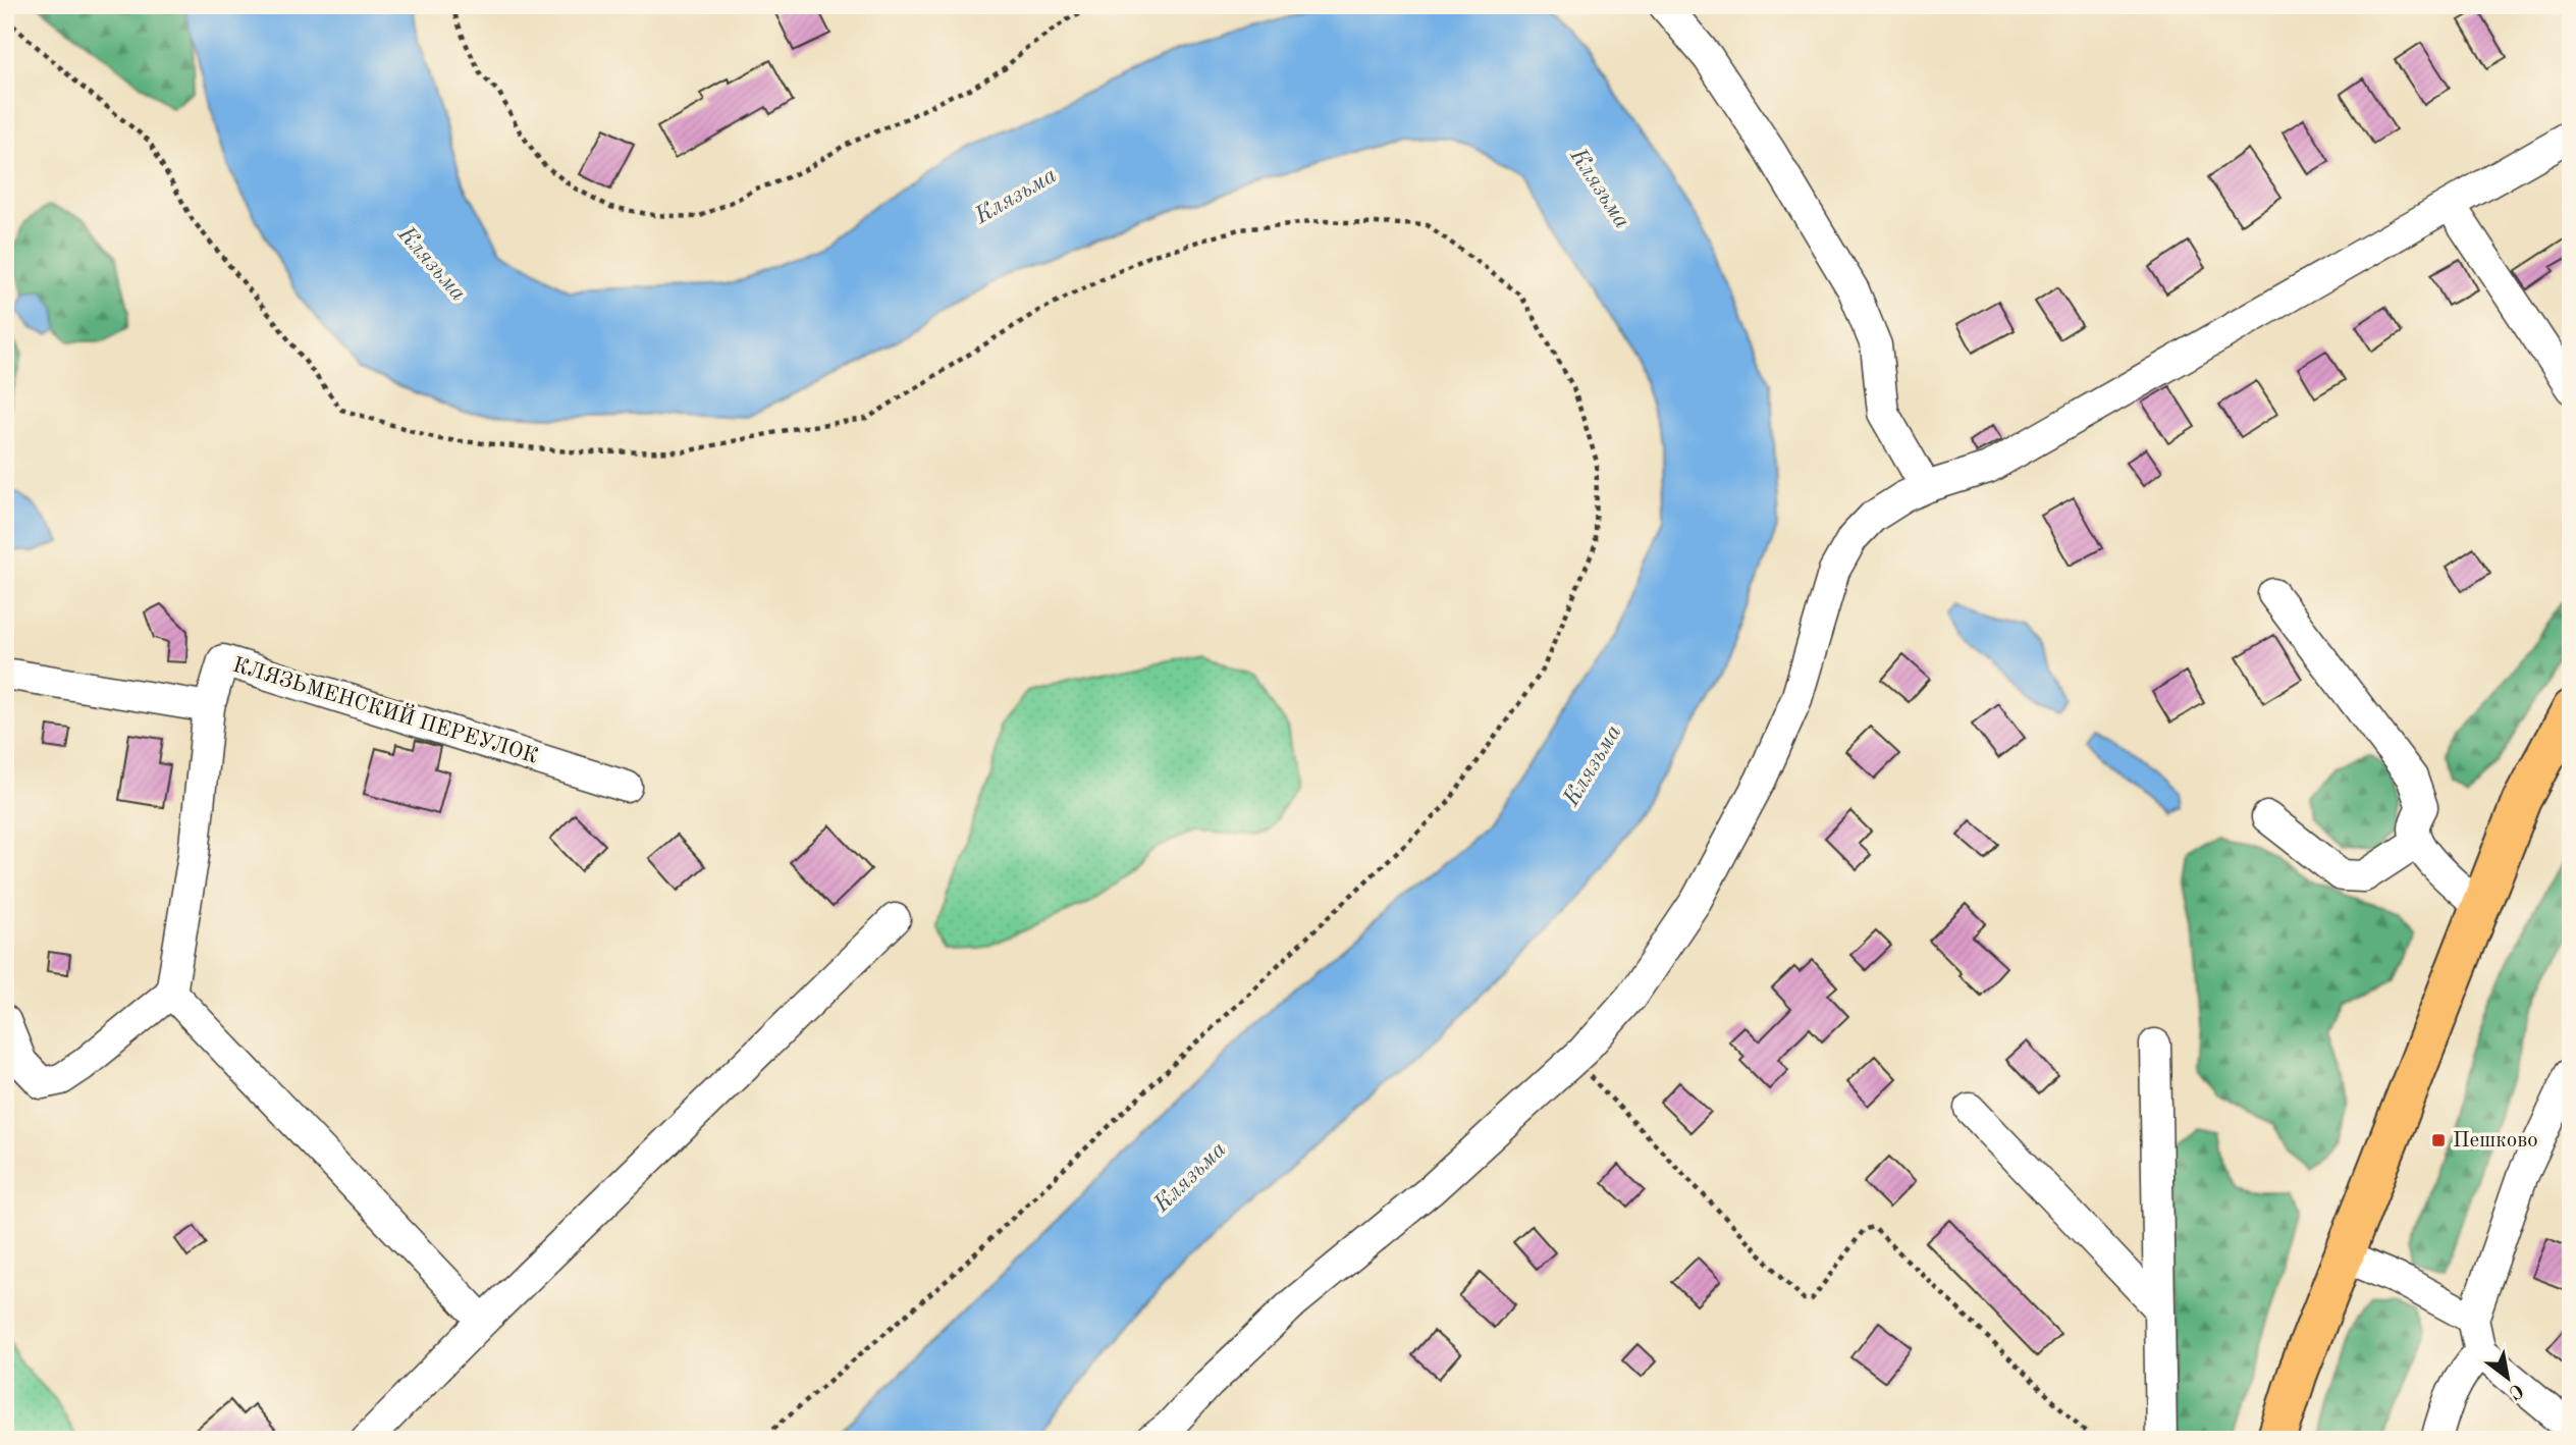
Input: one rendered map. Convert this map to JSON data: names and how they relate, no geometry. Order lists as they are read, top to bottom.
{
  "streets": {
    "street": ["КЛЯЗЬМЕНСКИЙ ПЕРЕУЛОК"]
  },
  "water": ["Клязьма"],
  "places": {
    "transit": ["Пешково"]
  },
  "north": "bottom right"
}
